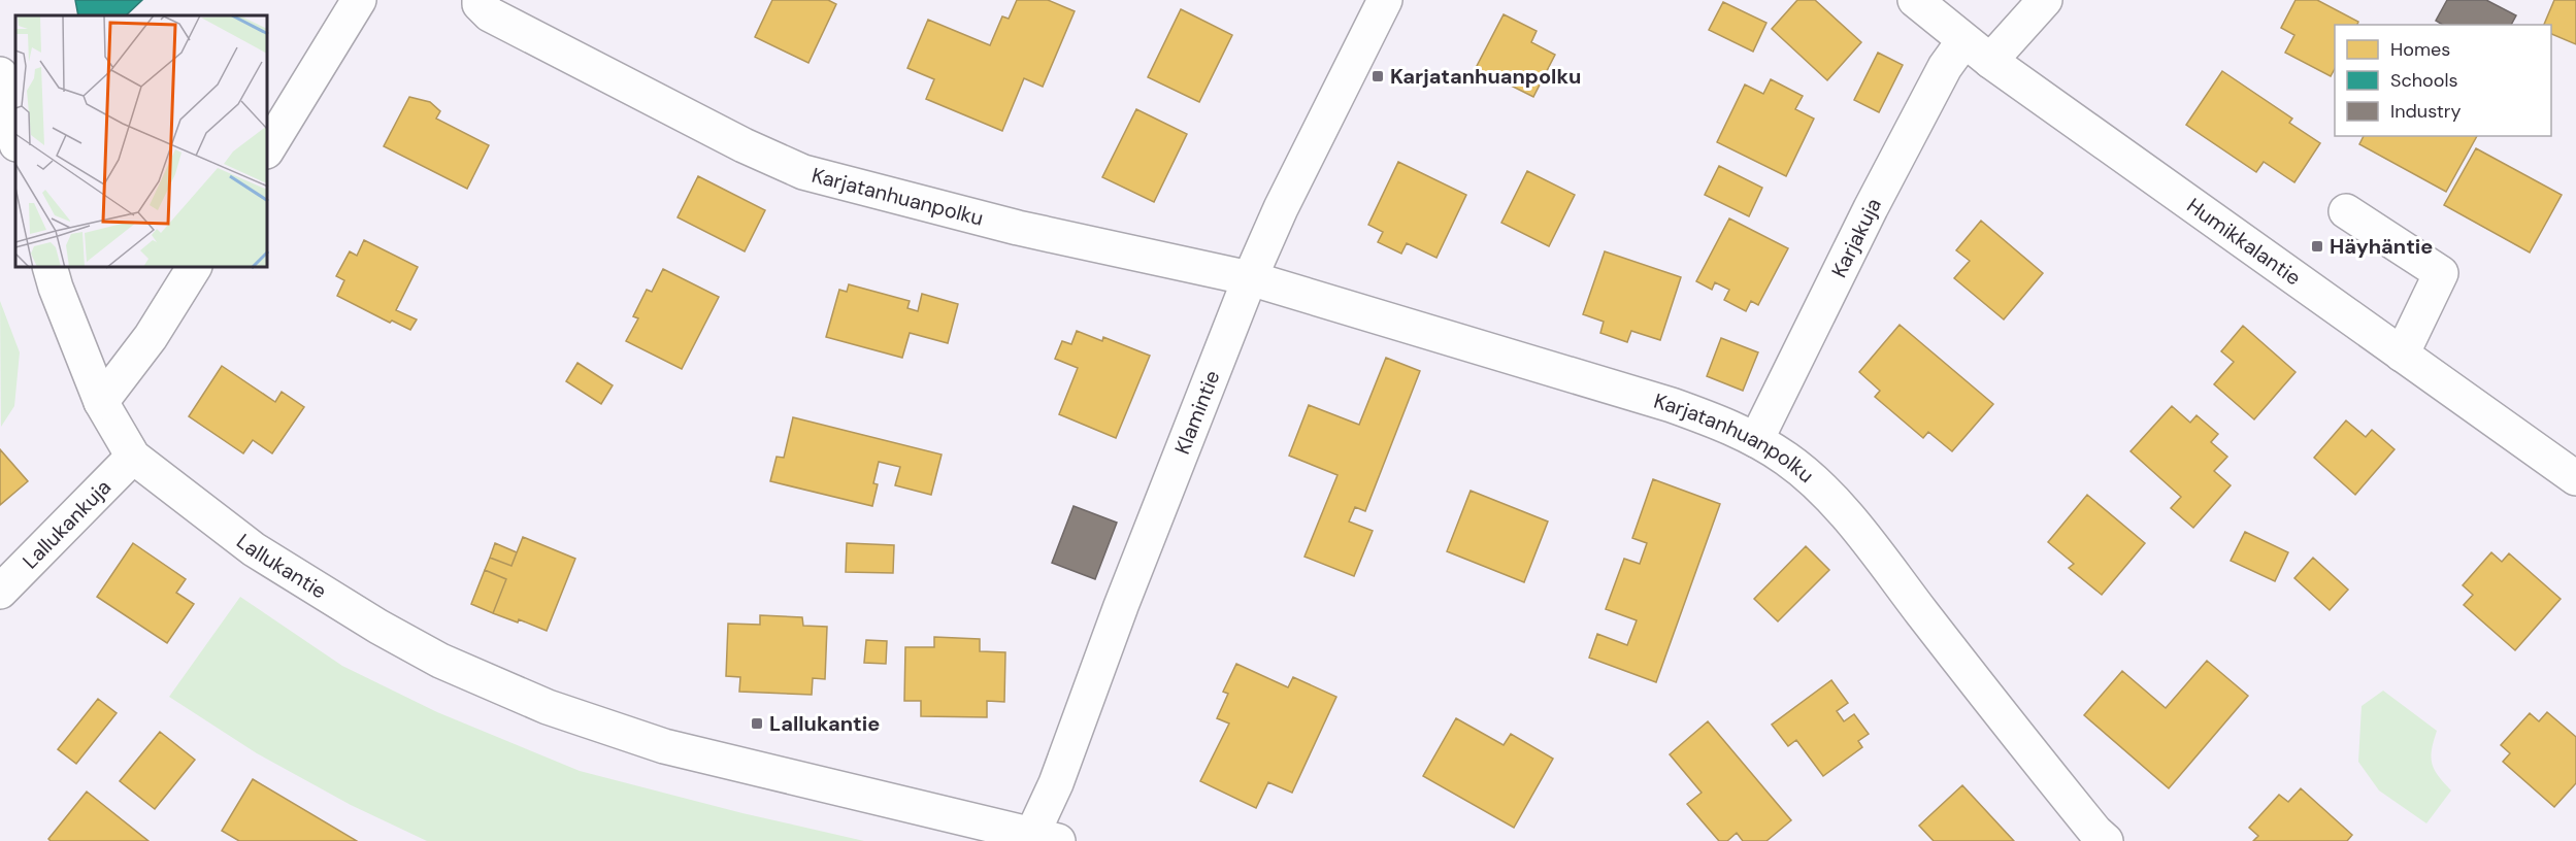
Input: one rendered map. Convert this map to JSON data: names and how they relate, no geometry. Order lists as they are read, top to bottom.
{
  "streets": {
    "street": [
      "Karjatanhuanpolku",
      "Karjakuja",
      "Humikkalantie",
      "Klamintie",
      "Lallukankuja",
      "Lallukantie"
    ]
  },
  "crossings": [
    ["Karjatanhuanpolku", "Karjakuja"],
    ["Karjatanhuanpolku", "Klamintie"],
    ["Karjakuja", "Humikkalantie"],
    ["Klamintie", "Lallukantie"],
    ["Lallukankuja", "Lallukantie"]
  ],
  "places": {
    "transit": ["Karjatanhuanpolku", "Häyhäntie", "Lallukantie"]
  },
  "legend": ["Homes", "Schools", "Industry"]
}
